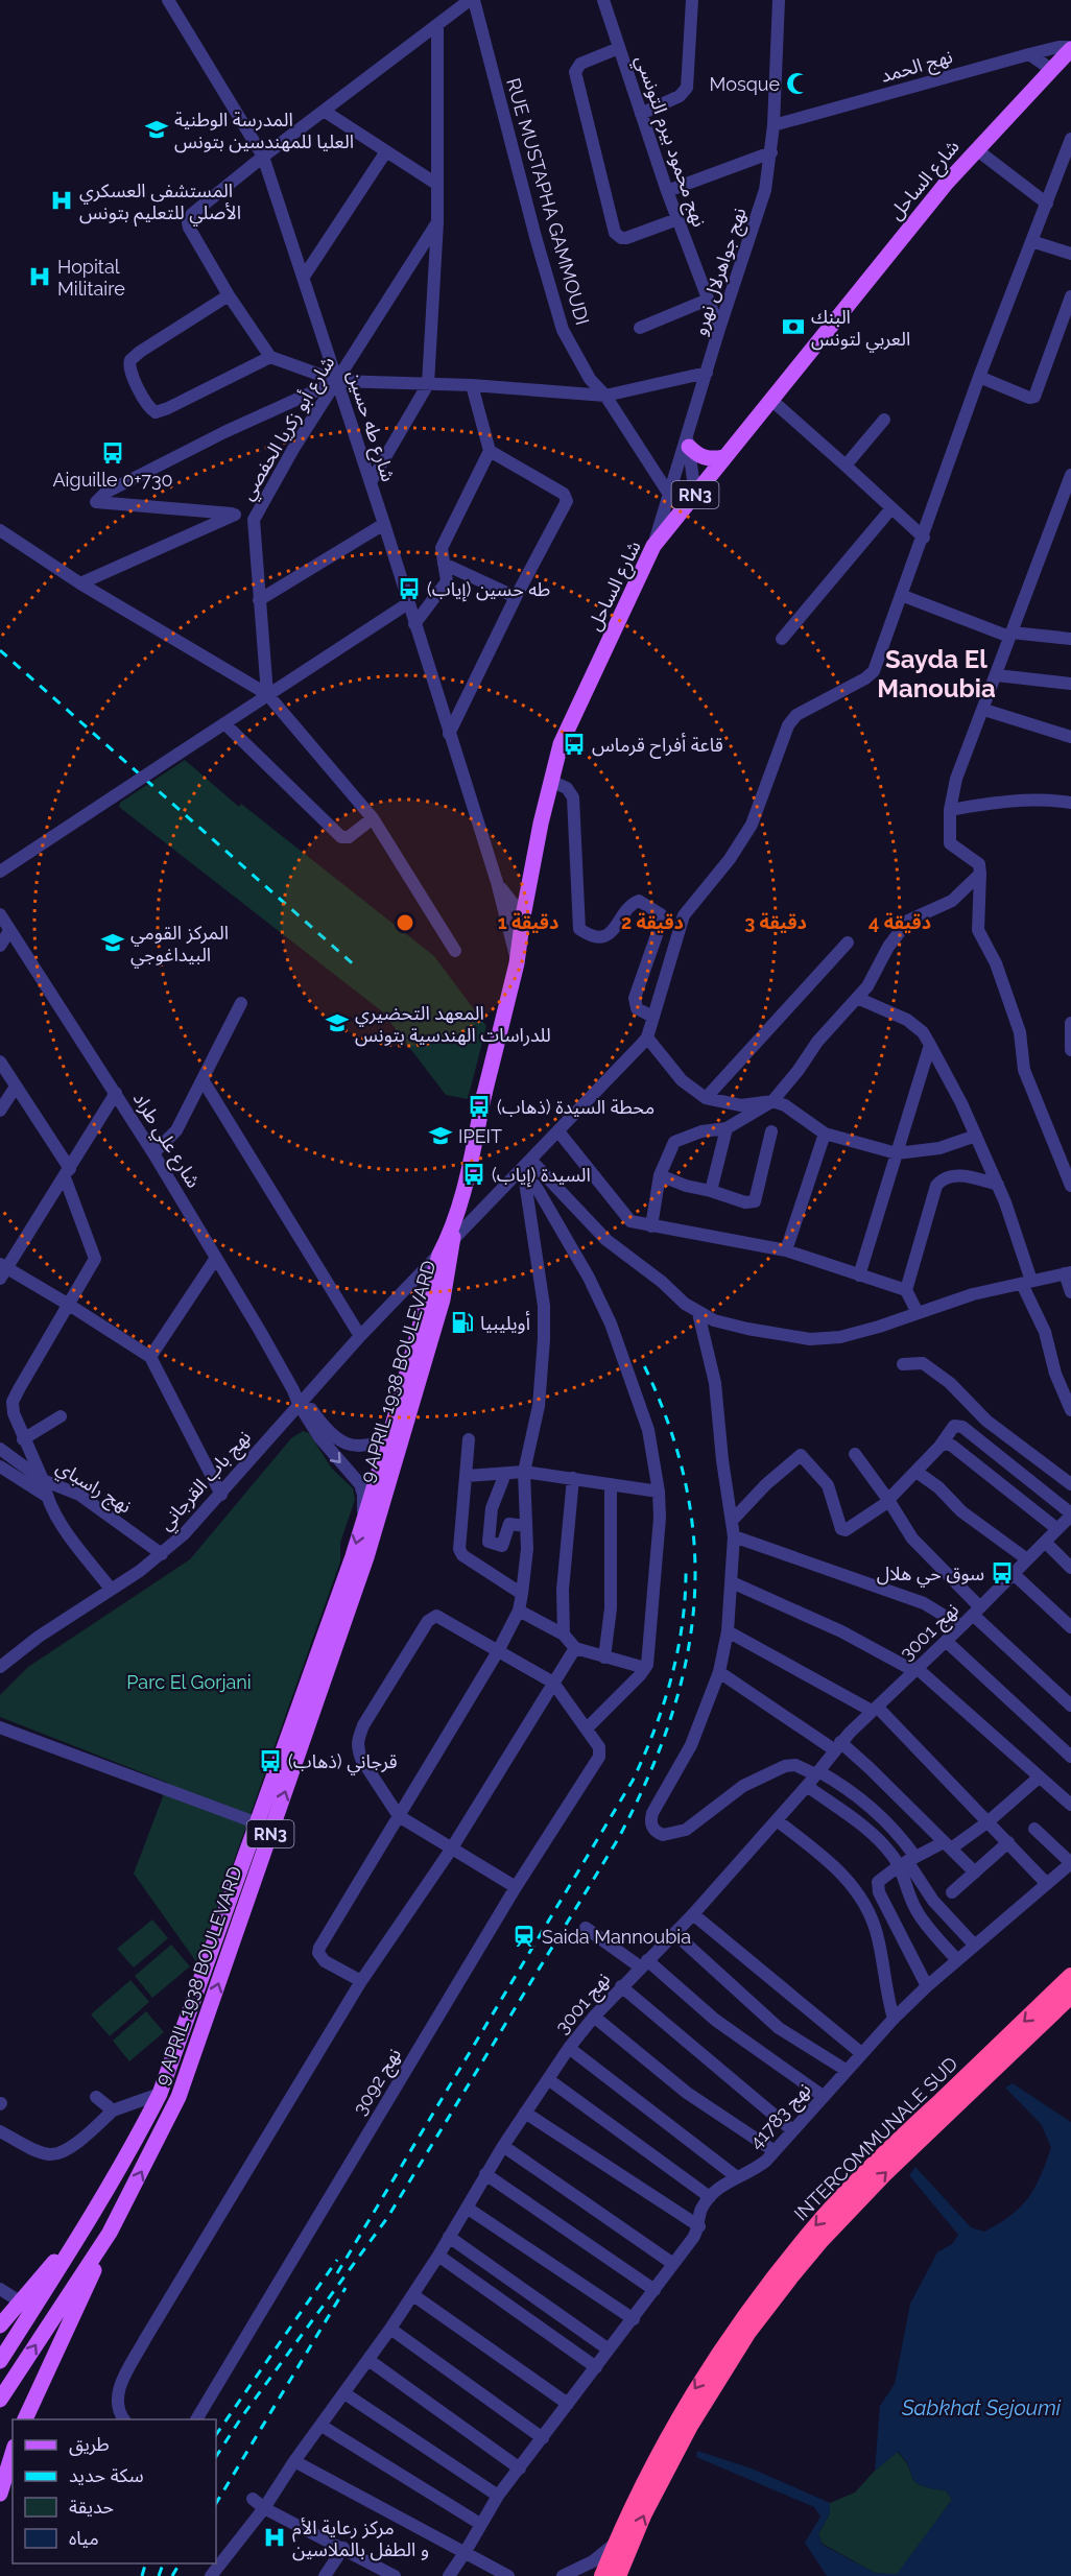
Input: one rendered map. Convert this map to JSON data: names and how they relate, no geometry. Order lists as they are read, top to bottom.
{
  "streets": {
    "highway": ["INTERCOMMUNALE SUD"],
    "main road": ["شارع الساحل", "RN3", "9 APRIL 1938 BOULEVARD"],
    "street": [
      "نهج الحمد",
      "نهج محمود بيرم التونسي",
      "RUE MUSTAPHA GAMMOUDI",
      "نهج جواهرلال نهرو",
      "شارع طه حسين",
      "شارع أبو زكريا الحفصي",
      "شارع علي طراد",
      "نهج باب القرجاني",
      "نهج راسباي",
      "نهج 3001",
      "نهج 3092",
      "نهج 41783"
    ]
  },
  "crossings": [
    ["نهج الحمد", "شارع الساحل"],
    ["نهج الحمد", "نهج جواهرلال نهرو"],
    ["نهج محمود بيرم التونسي", "نهج جواهرلال نهرو"],
    ["شارع الساحل", "نهج جواهرلال نهرو"],
    ["شارع الساحل", "9 APRIL 1938 BOULEVARD"],
    ["RUE MUSTAPHA GAMMOUDI", "نهج جواهرلال نهرو"],
    ["شارع طه حسين", "شارع أبو زكريا الحفصي"],
    ["شارع علي طراد", "9 APRIL 1938 BOULEVARD"],
    ["شارع علي طراد", "نهج باب القرجاني"],
    ["9 APRIL 1938 BOULEVARD", "نهج باب القرجاني"],
    ["نهج باب القرجاني", "نهج راسباي"]
  ],
  "districts": ["Sayda El Manoubia"],
  "water": ["Sabkhat Sejoumi"],
  "parks": ["Parc El Gorjani"],
  "places": {
    "mosque": ["Mosque"],
    "school or university": [
      "المدرسة الوطنية العليا للمهندسين بتونس",
      "المركز القومي البيداغوجي",
      "المعهد التحضيري للدراسات الهندسية بتونس",
      "IPEIT"
    ],
    "hospital": ["المستشفى العسكري الأصلي للتعليم بتونس", "Hopital Militaire", "مركز رعاية الأم و الطفل بالملاسين"],
    "bank": ["البنك العربي لتونس"],
    "bus stop": [
      "Aiguille 0+730",
      "طه حسين (إياب)",
      "قاعة أفراح قرماس",
      "محطة السيدة (ذهاب)",
      "السيدة (إياب)",
      "سوق حي هلال",
      "قرجاني (ذهاب)"
    ],
    "fuel station": ["أويليبيا"],
    "station": ["Saida Mannoubia"]
  },
  "legend": [
    "طريق",
    "سكة حديد",
    "حديقة",
    "مياه"
  ],
  "rings": [
    "1 دقيقة",
    "2 دقيقة",
    "3 دقيقة",
    "4 دقيقة"
  ]
}
